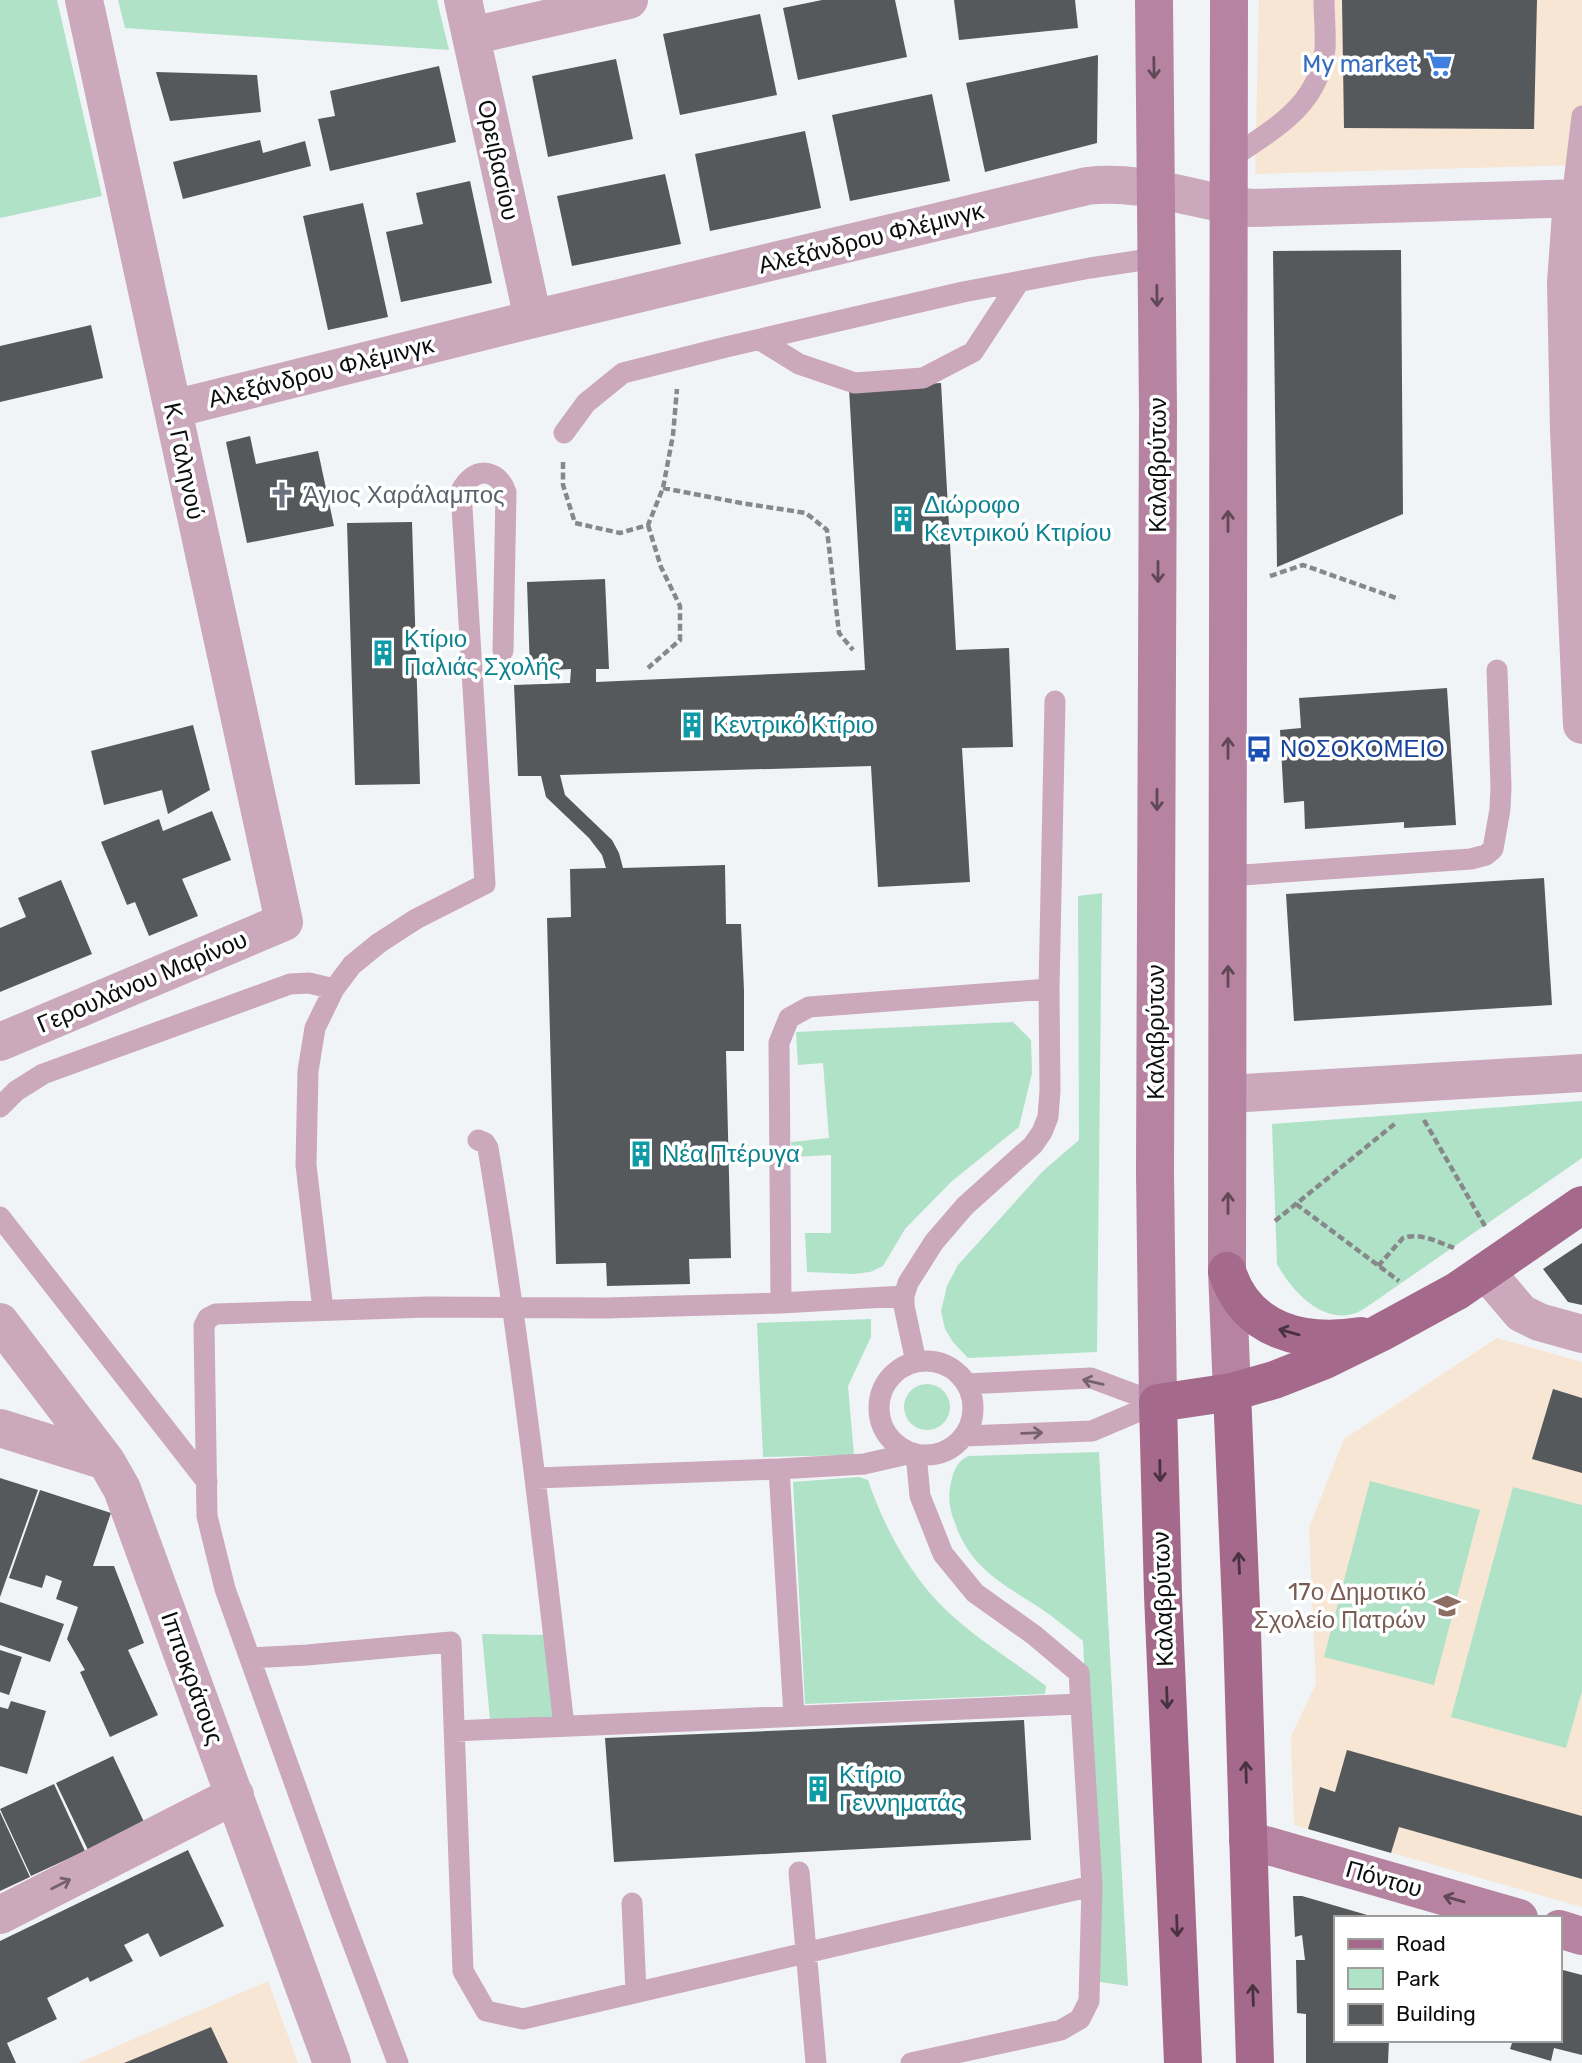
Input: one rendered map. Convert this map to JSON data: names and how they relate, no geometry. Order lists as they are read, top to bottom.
{
  "streets": {
    "main road": ["Καλαβρύτων", "Πόντου"],
    "street": [
      "Ορειβασίου",
      "Αλεξάνδρου Φλέμινγκ",
      "Κ. Γαληνού",
      "Γερουλάνου Μαρίνου",
      "Ιπποκράτους"
    ]
  },
  "crossings": [
    ["Ορειβασίου", "Αλεξάνδρου Φλέμινγκ"],
    ["Αλεξάνδρου Φλέμινγκ", "Κ. Γαληνού"],
    ["Αλεξάνδρου Φλέμινγκ", "Καλαβρύτων"],
    ["Κ. Γαληνού", "Γερουλάνου Μαρίνου"]
  ],
  "one_way": ["Πόντου"],
  "places": {
    "supermarket": ["My market"],
    "church": ["Άγιος Χαράλαμπος"],
    "building": [
      "Διώροφο Κεντρικού Κτιρίου",
      "Κτίριο Παλιάς Σχολής",
      "Κεντρικό Κτίριο",
      "Νέα Πτέρυγα",
      "Κτίριο Γεννηματάς"
    ],
    "bus stop": ["ΝΟΣΟΚΟΜΕΙΟ"],
    "school or university": ["17ο Δημοτικό Σχολείο Πατρών"]
  },
  "legend": ["Road", "Park", "Building"]
}
